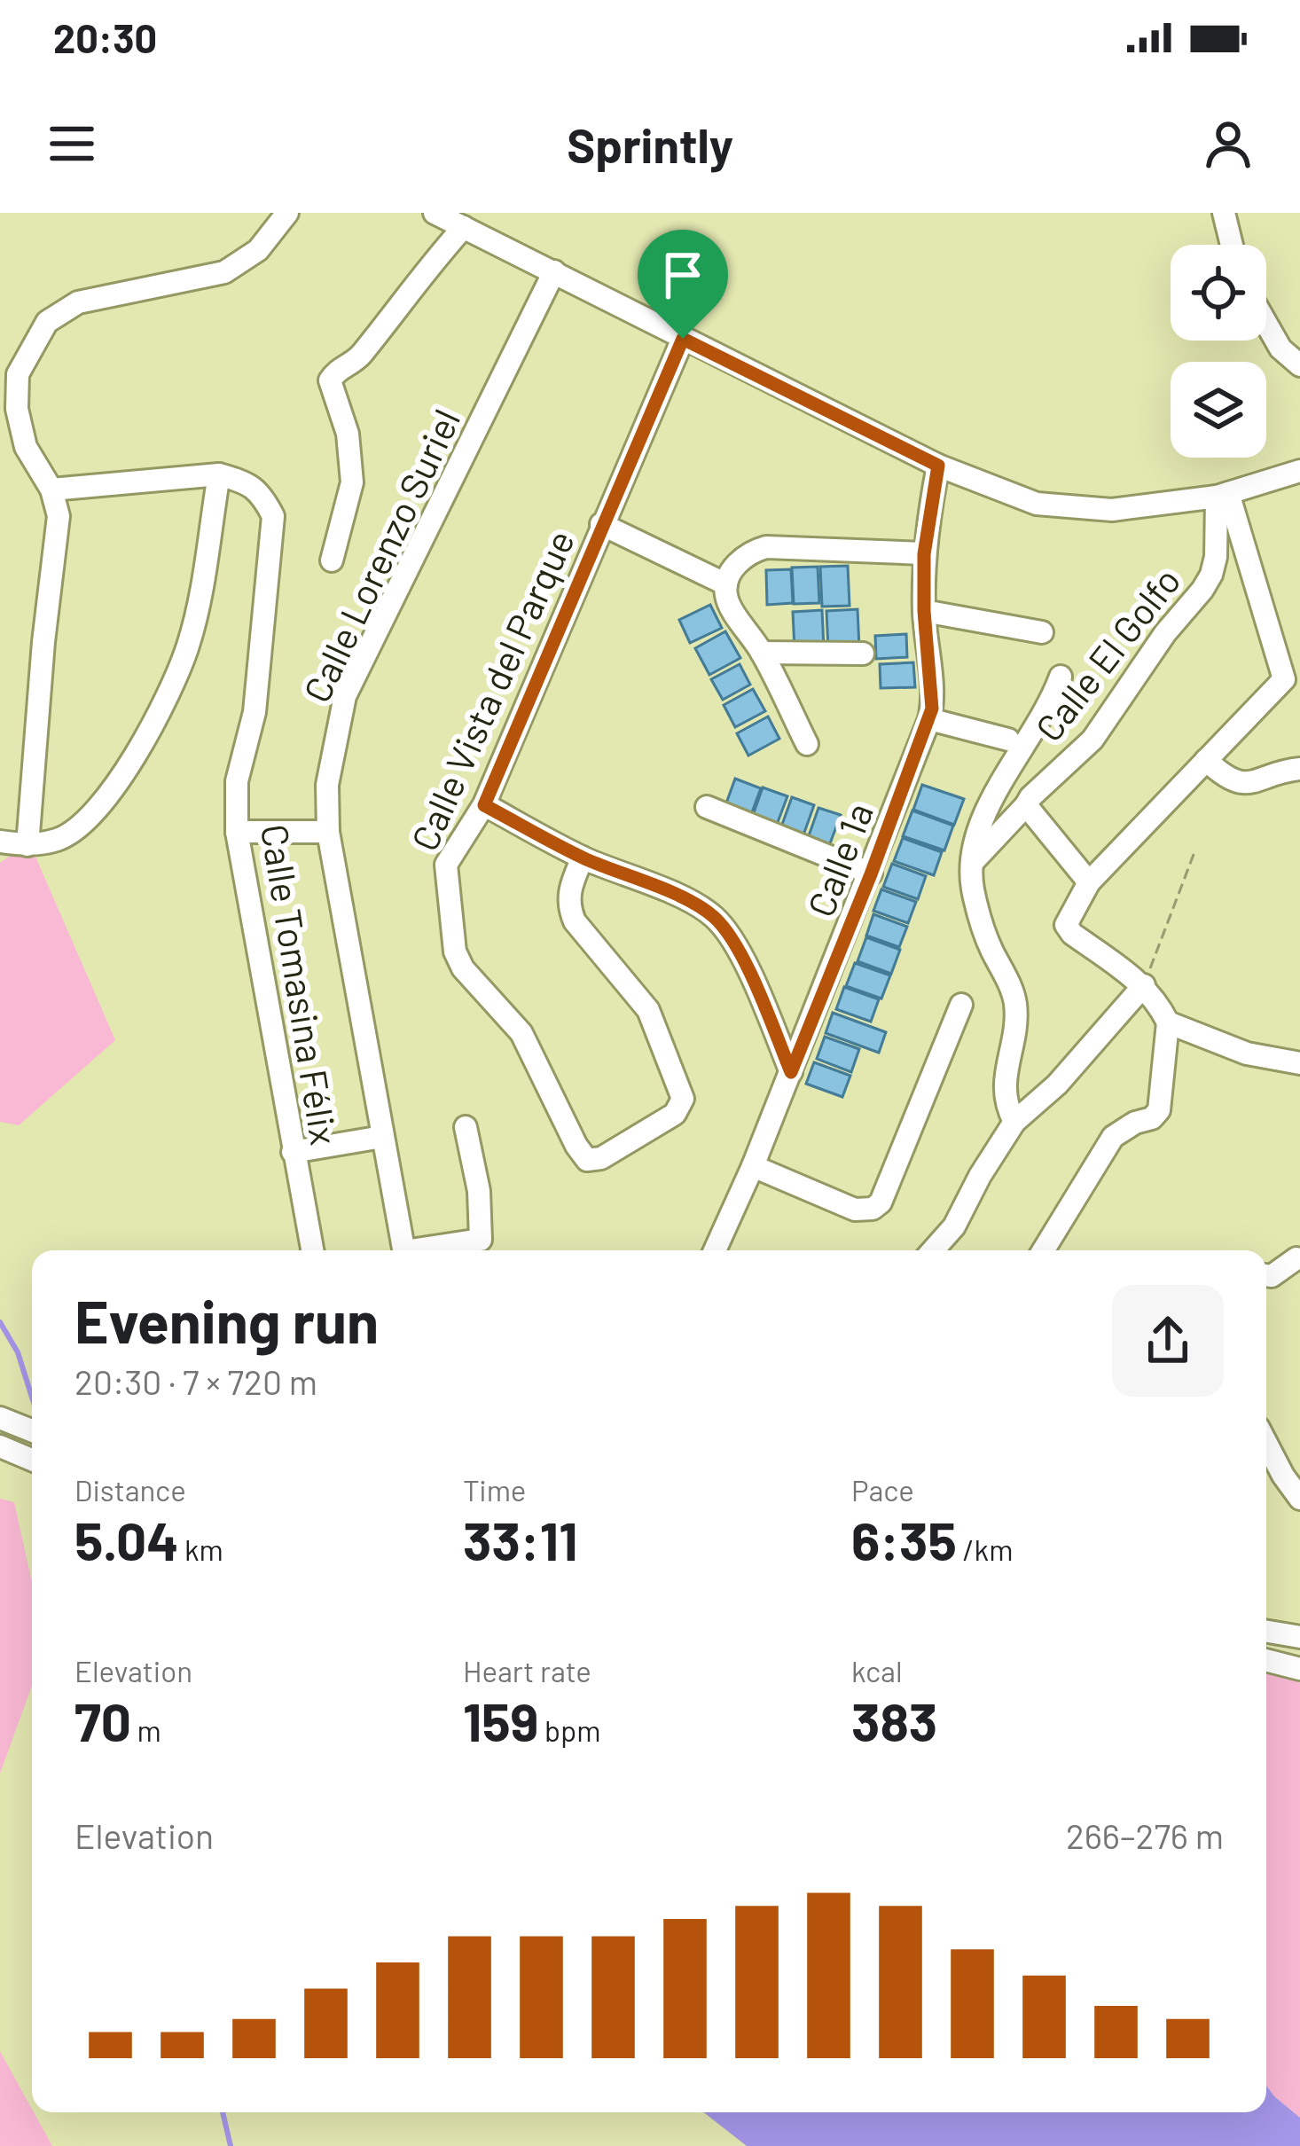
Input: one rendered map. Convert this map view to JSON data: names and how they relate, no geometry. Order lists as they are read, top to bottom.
{
  "streets": {
    "street": [
      "Calle Lorenzo Suriel",
      "Calle El Golfo",
      "Calle Vista del Parque",
      "Calle 1a",
      "Calle Tomasina Félix"
    ]
  },
  "page": {
    "status": "20:30",
    "header": "Sprintly",
    "heading": ["Evening run", "20:30 · 7 × 720 m"],
    "stats": [
      ["Distance", "5.04 km"],
      ["Time", "33:11"],
      ["Pace", "6:35 /km"],
      ["Elevation", "70 m"],
      ["Heart rate", "159 bpm"],
      ["kcal", "383"]
    ],
    "chart": ["Elevation", "266–276 m"]
  }
}
